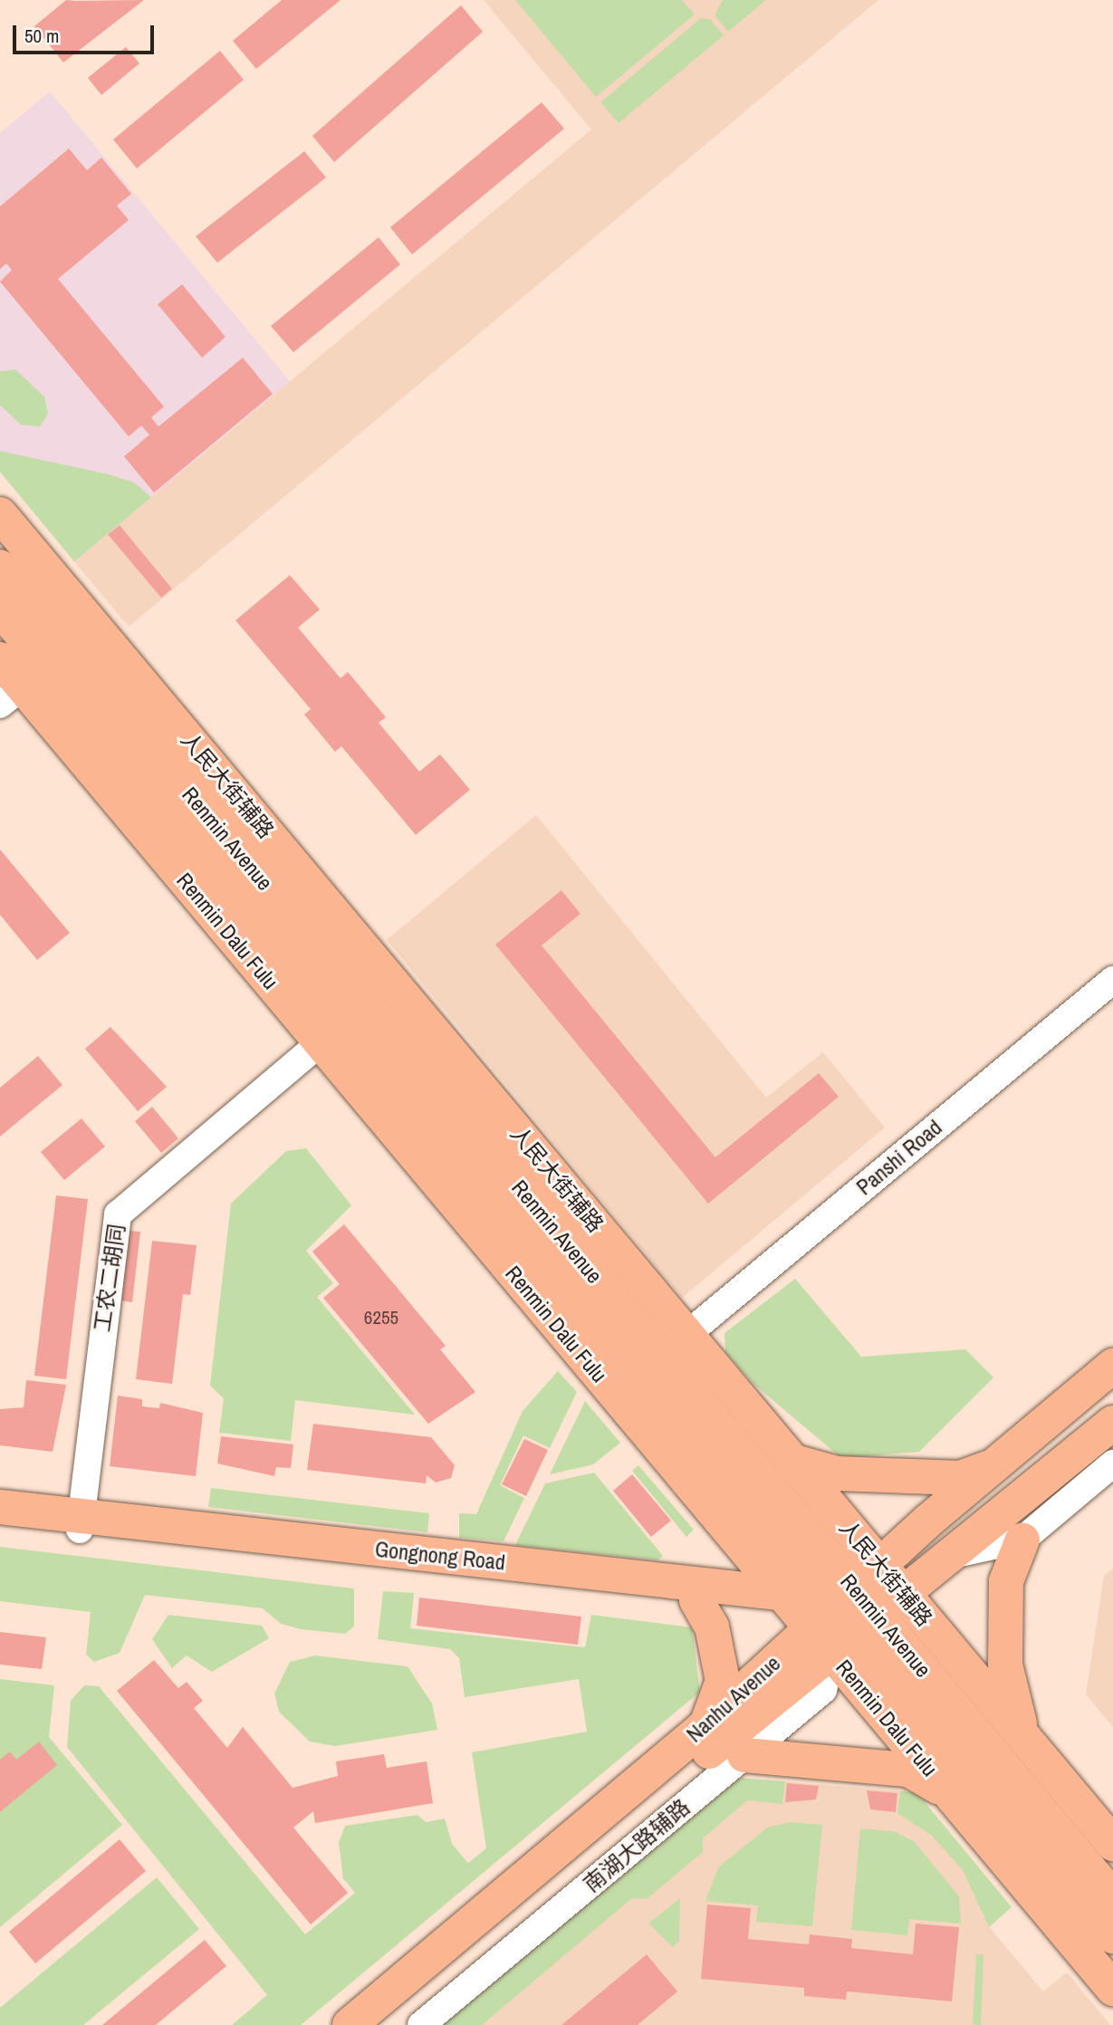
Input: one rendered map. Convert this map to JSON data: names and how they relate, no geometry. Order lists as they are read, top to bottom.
{
  "streets": {
    "main road": [
      "人民大街辅路",
      "Renmin Avenue",
      "Renmin Dalu Fulu",
      "Gongnong Road",
      "Nanhu Avenue"
    ],
    "street": ["Panshi Road", "工农二胡同", "南湖大路辅路"]
  },
  "crossings": [
    ["人民大街辅路", "Panshi Road"],
    ["人民大街辅路", "Nanhu Avenue"],
    ["Renmin Avenue", "Renmin Dalu Fulu"],
    ["Renmin Avenue", "Gongnong Road"],
    ["Renmin Avenue", "Nanhu Avenue"],
    ["Renmin Avenue", "南湖大路辅路"],
    ["Renmin Dalu Fulu", "工农二胡同"],
    ["Renmin Dalu Fulu", "Gongnong Road"],
    ["Renmin Dalu Fulu", "Nanhu Avenue"],
    ["Renmin Dalu Fulu", "南湖大路辅路"],
    ["工农二胡同", "Gongnong Road"],
    ["Gongnong Road", "Nanhu Avenue"],
    ["Gongnong Road", "南湖大路辅路"],
    ["Nanhu Avenue", "南湖大路辅路"]
  ],
  "house_numbers": ["6255"],
  "scale_bar": "50 m"
}
